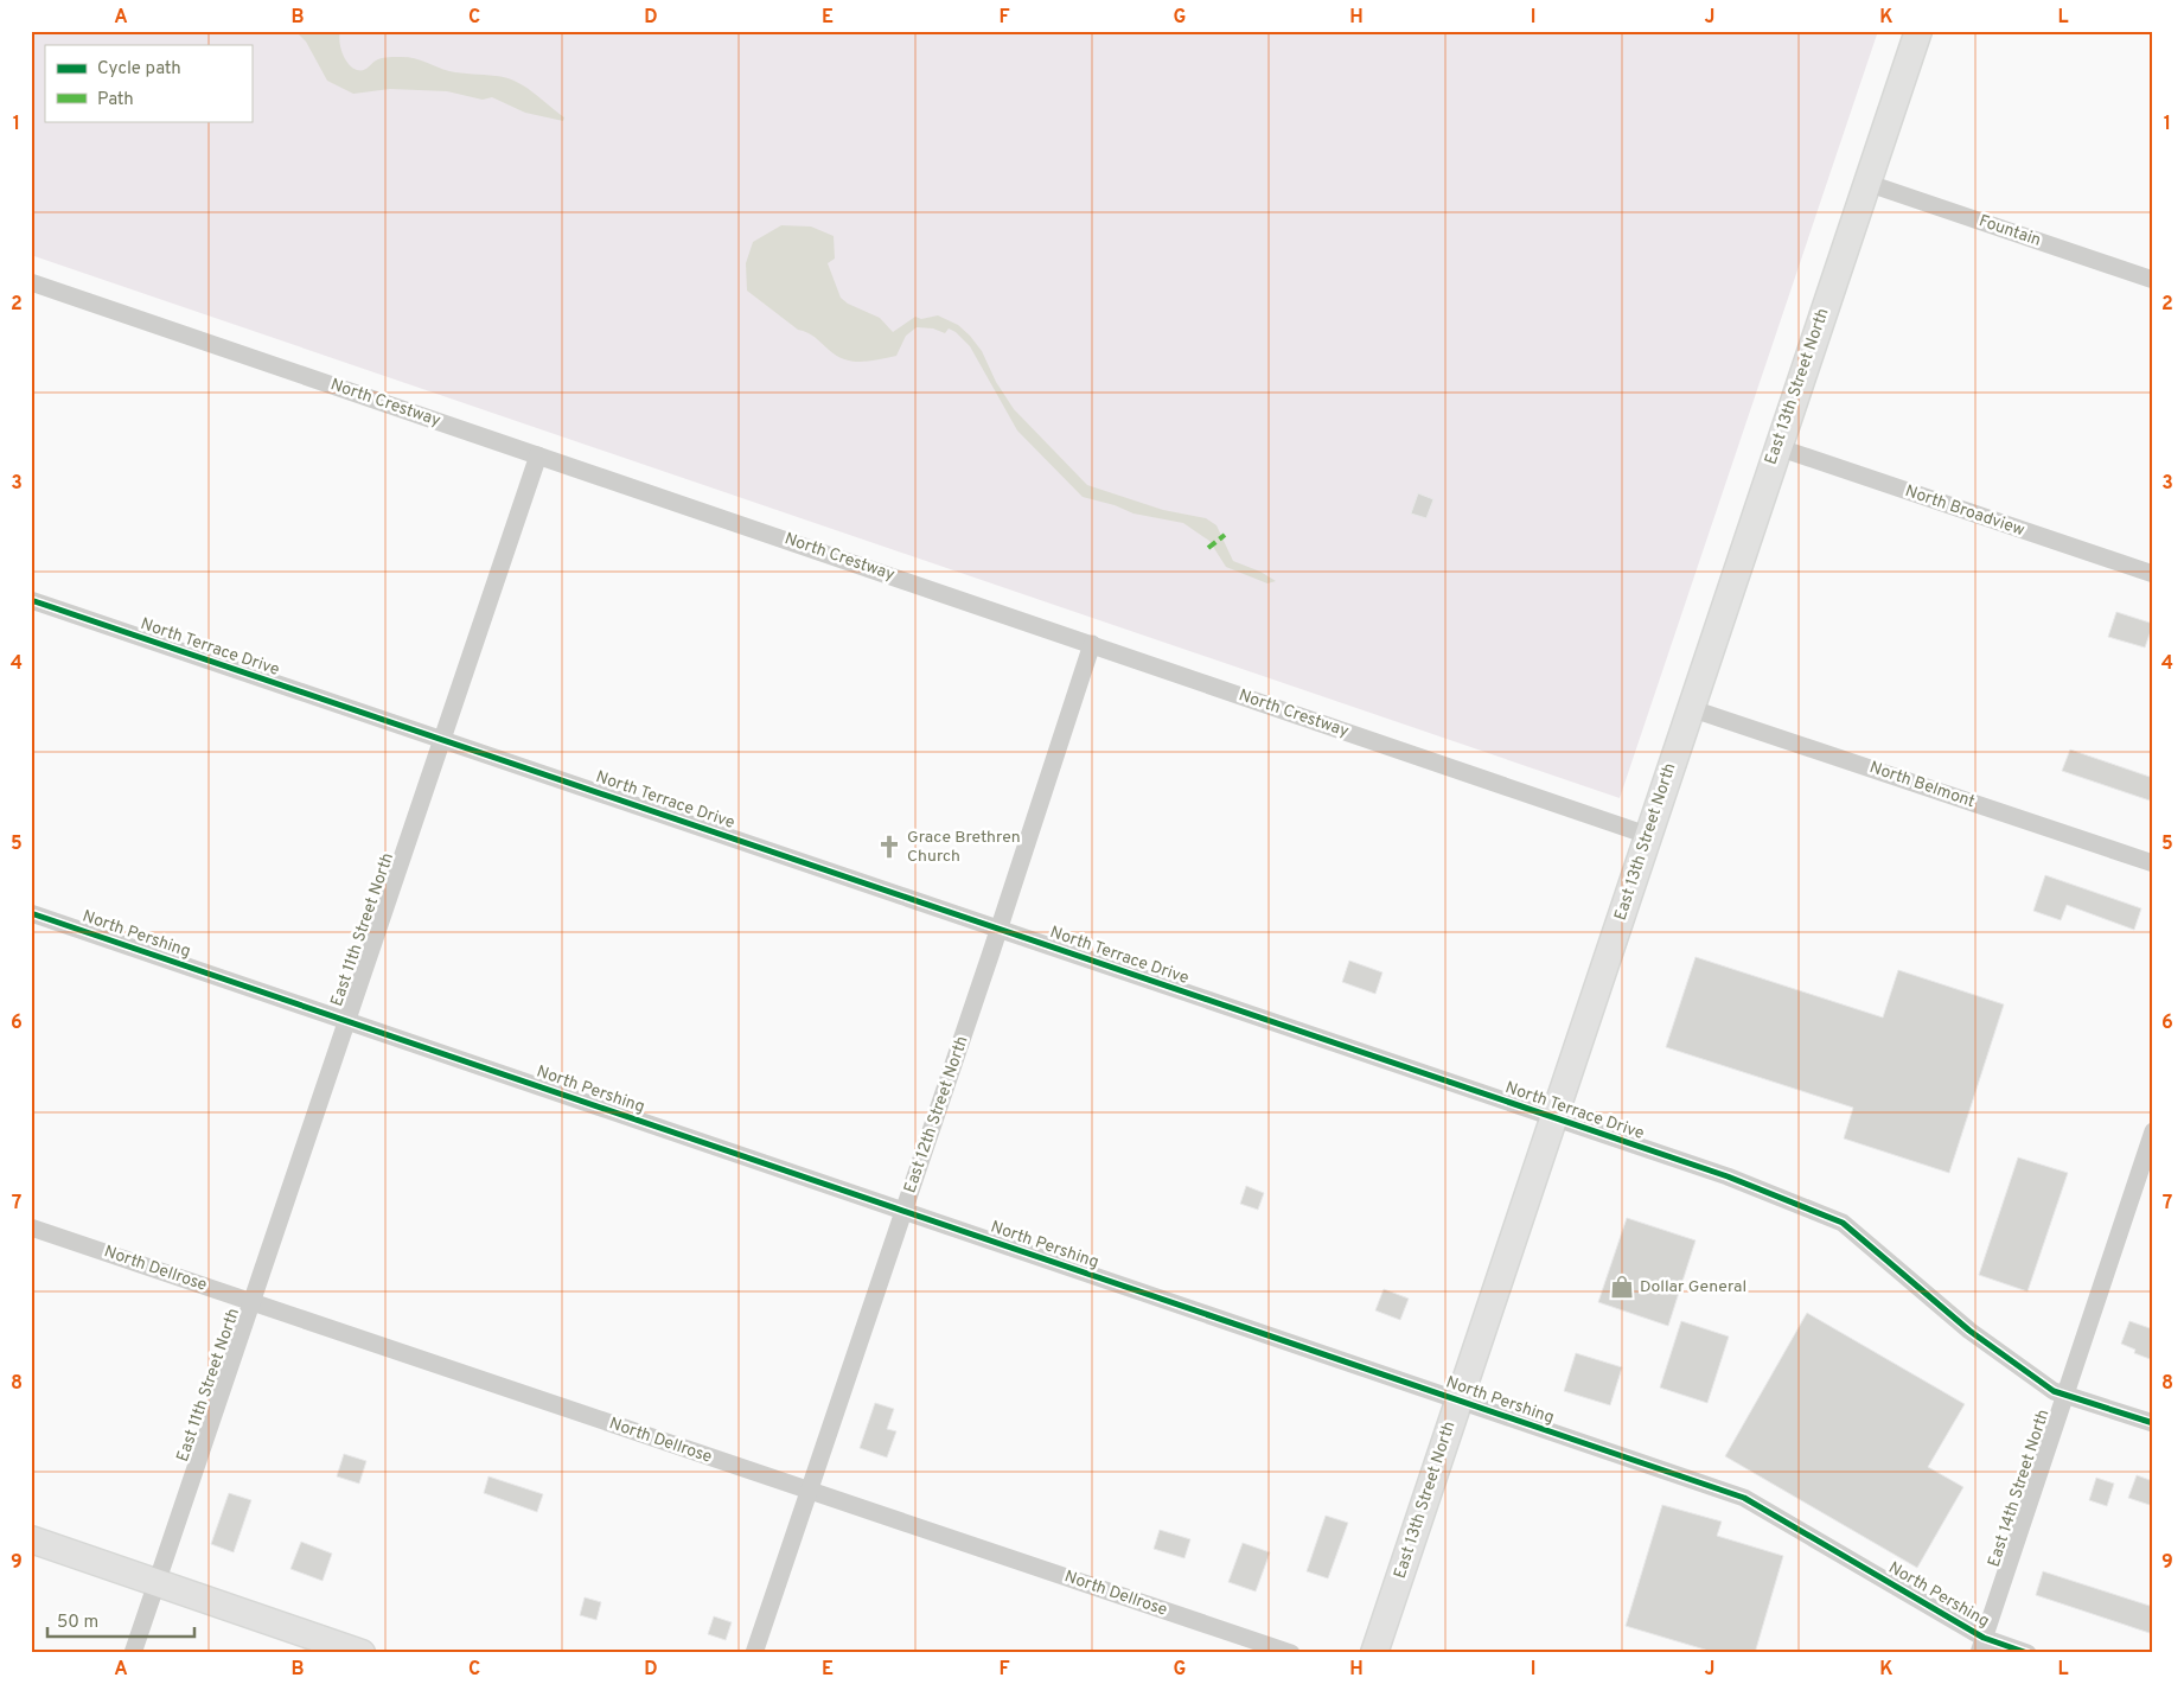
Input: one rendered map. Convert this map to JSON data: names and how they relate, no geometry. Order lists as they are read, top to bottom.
{
  "streets": {
    "main road": ["East 13th Street North"],
    "street": [
      "Fountain",
      "North Crestway",
      "North Broadview",
      "North Terrace Drive",
      "North Belmont",
      "East 11th Street North",
      "North Pershing",
      "East 12th Street North",
      "North Dellrose",
      "East 14th Street North"
    ]
  },
  "crossings": [
    ["Fountain", "East 13th Street North"],
    ["East 13th Street North", "North Crestway"],
    ["East 13th Street North", "North Broadview"],
    ["East 13th Street North", "North Terrace Drive"],
    ["East 13th Street North", "North Belmont"],
    ["East 13th Street North", "North Pershing"],
    ["North Crestway", "East 11th Street North"],
    ["North Crestway", "East 12th Street North"],
    ["North Terrace Drive", "East 11th Street North"],
    ["North Terrace Drive", "East 12th Street North"],
    ["North Terrace Drive", "East 14th Street North"],
    ["East 11th Street North", "North Pershing"],
    ["East 11th Street North", "North Dellrose"],
    ["North Pershing", "East 12th Street North"],
    ["North Pershing", "East 14th Street North"],
    ["East 12th Street North", "North Dellrose"]
  ],
  "places": {
    "church": ["Grace Brethren Church"],
    "shop": ["Dollar General"]
  },
  "legend": ["Cycle path", "Path"],
  "scale_bar": "50 m",
  "grid": {
    "columns": [
      "A",
      "B",
      "C",
      "D",
      "E",
      "F",
      "G",
      "H",
      "I",
      "J",
      "K",
      "L"
    ],
    "rows": [
      "1",
      "2",
      "3",
      "4",
      "5",
      "6",
      "7",
      "8",
      "9"
    ]
  }
}
